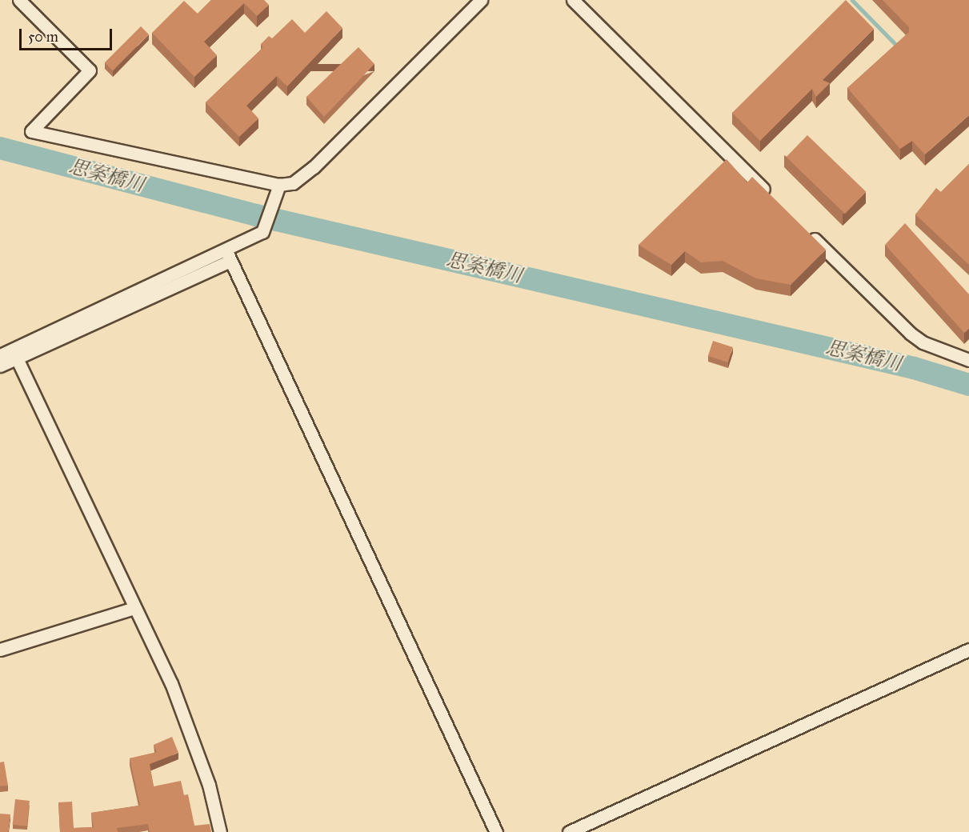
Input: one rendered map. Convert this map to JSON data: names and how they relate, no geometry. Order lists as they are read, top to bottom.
{
  "water": ["思案橋川"],
  "scale_bar": "50 m"
}
